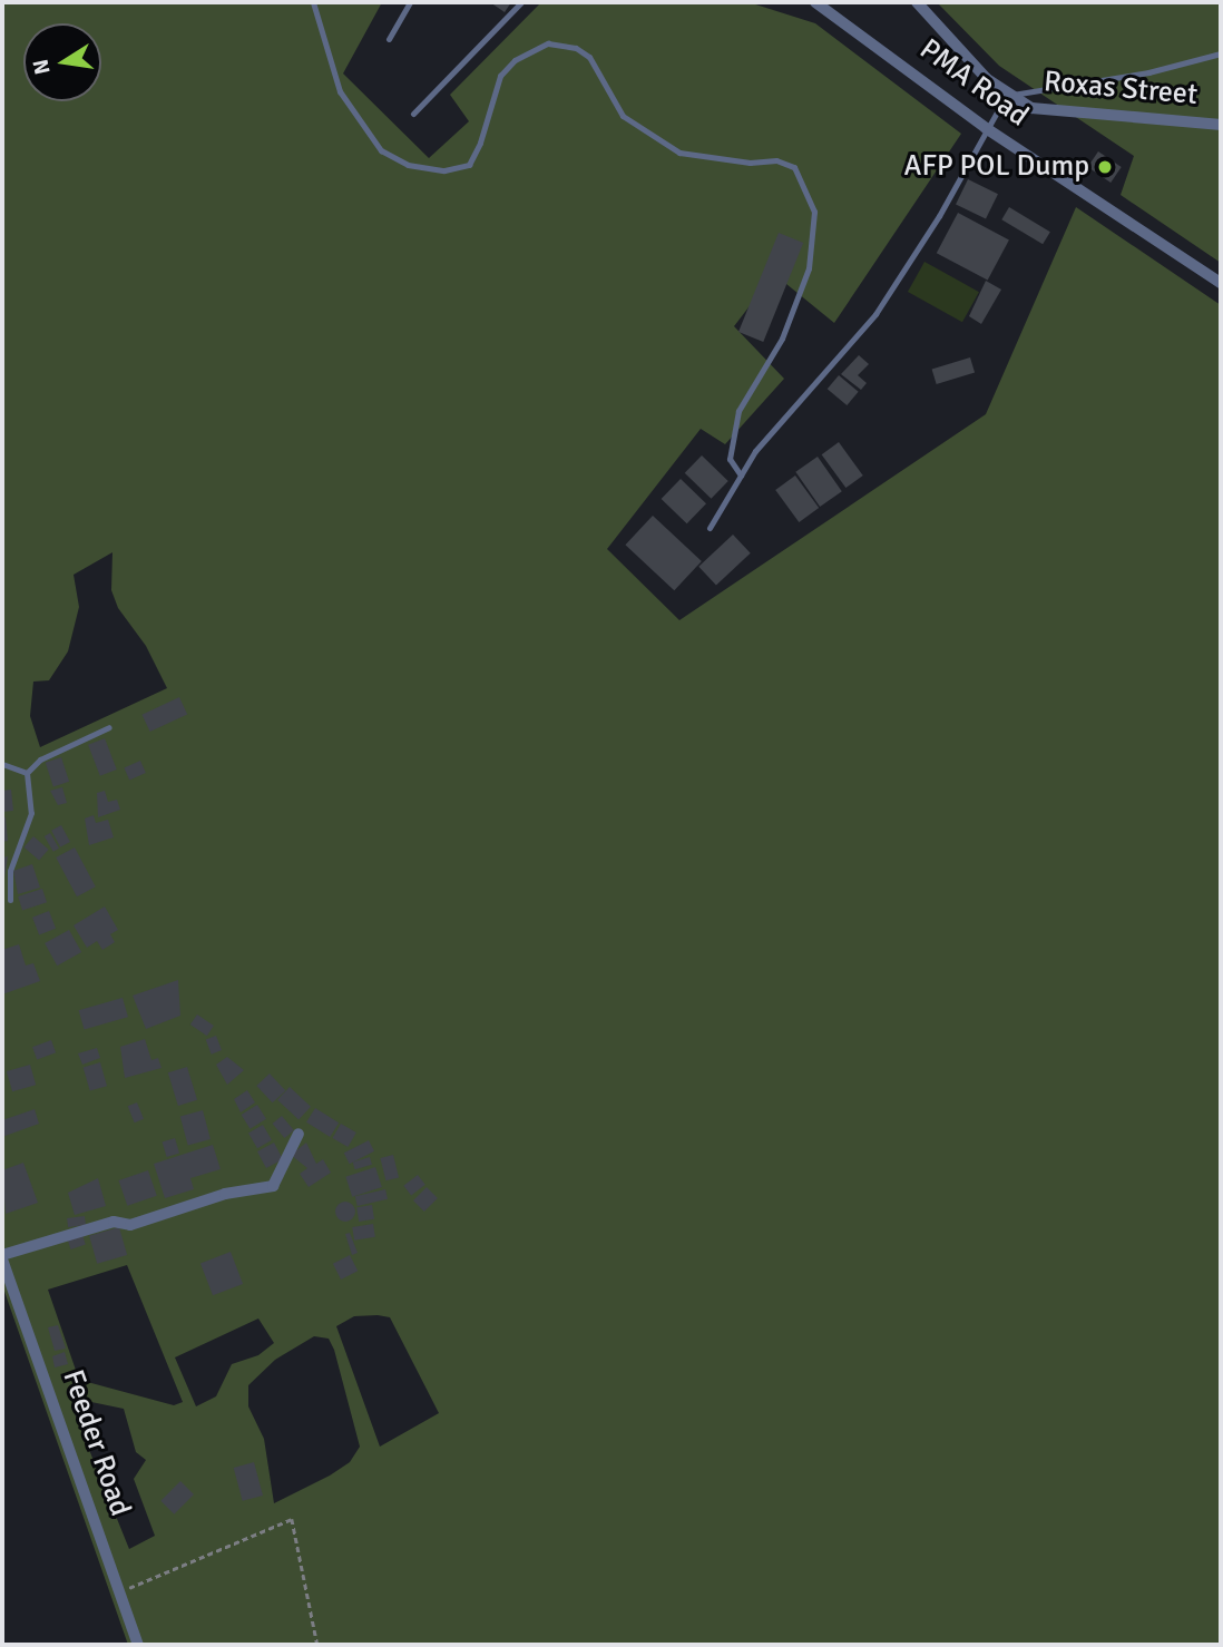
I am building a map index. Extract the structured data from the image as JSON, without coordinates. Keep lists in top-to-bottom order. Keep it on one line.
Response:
{"streets":{"street":["PMA Road","Roxas Street","Feeder Road"]},"places":["AFP POL Dump"],"north":"left"}
